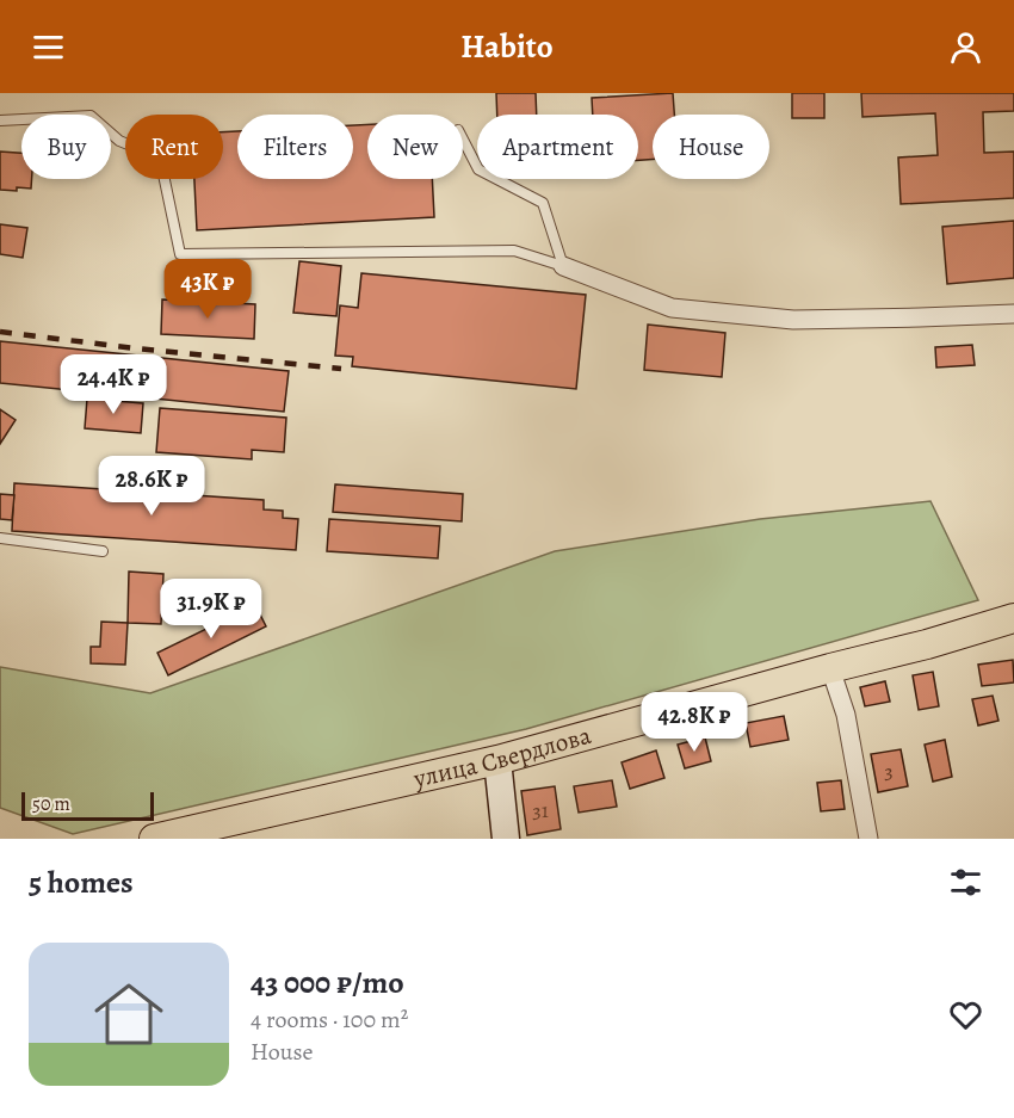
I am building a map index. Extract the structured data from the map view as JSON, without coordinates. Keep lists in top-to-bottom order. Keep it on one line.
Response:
{"streets":{"main road":["улица Свердлова"]},"house_numbers":["3","31"],"scale_bar":"50 m","page":{"header":"Habito","chip":["Buy","Rent","Filters","New","Apartment","House"],"price":["43K ₽","24.4K ₽","28.6K ₽","31.9K ₽","42.8K ₽"],"scale":"50 m","heading":"5 homes","list":[{"name":"43 000 ₽/mo","note":"4 rooms · 100 m² · House"}]}}
